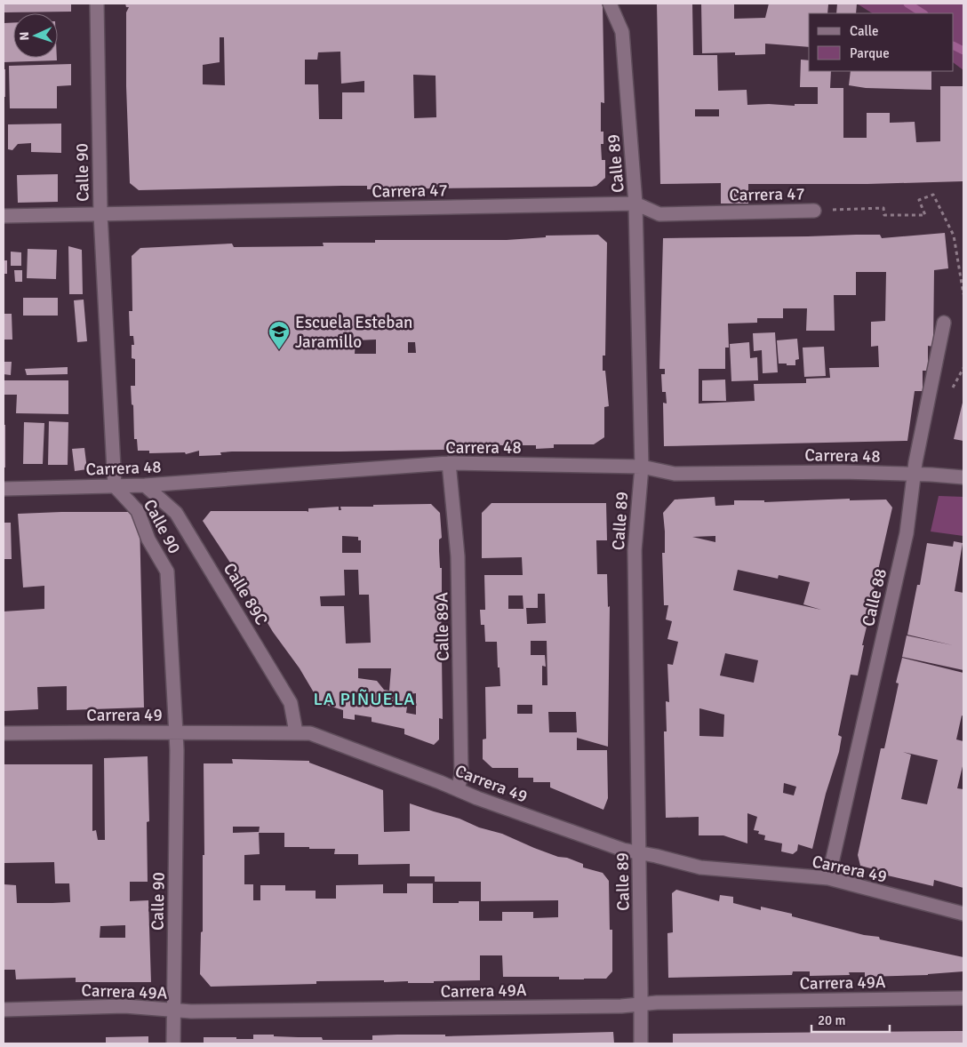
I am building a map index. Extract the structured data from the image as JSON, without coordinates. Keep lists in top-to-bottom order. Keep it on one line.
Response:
{"streets":{"street":["Calle 89","Calle 90","Carrera 47","Carrera 48","Calle 89C","Calle 88","Calle 89A","Carrera 49","Carrera 49A"]},"crossings":[["Calle 89","Carrera 47"],["Calle 89","Carrera 48"],["Calle 89","Carrera 49"],["Calle 89","Carrera 49A"],["Calle 90","Carrera 47"],["Calle 90","Carrera 48"],["Calle 90","Carrera 49"],["Calle 90","Carrera 49A"],["Carrera 48","Calle 89C"],["Carrera 48","Calle 88"],["Carrera 48","Calle 89A"],["Calle 89C","Carrera 49"],["Calle 88","Carrera 49"],["Calle 89A","Carrera 49"]],"districts":["LA PIÑUELA"],"places":{"school or university":["Escuela Esteban Jaramillo"]},"legend":["Calle","Parque"],"scale_bar":"20 m","north":"left"}
